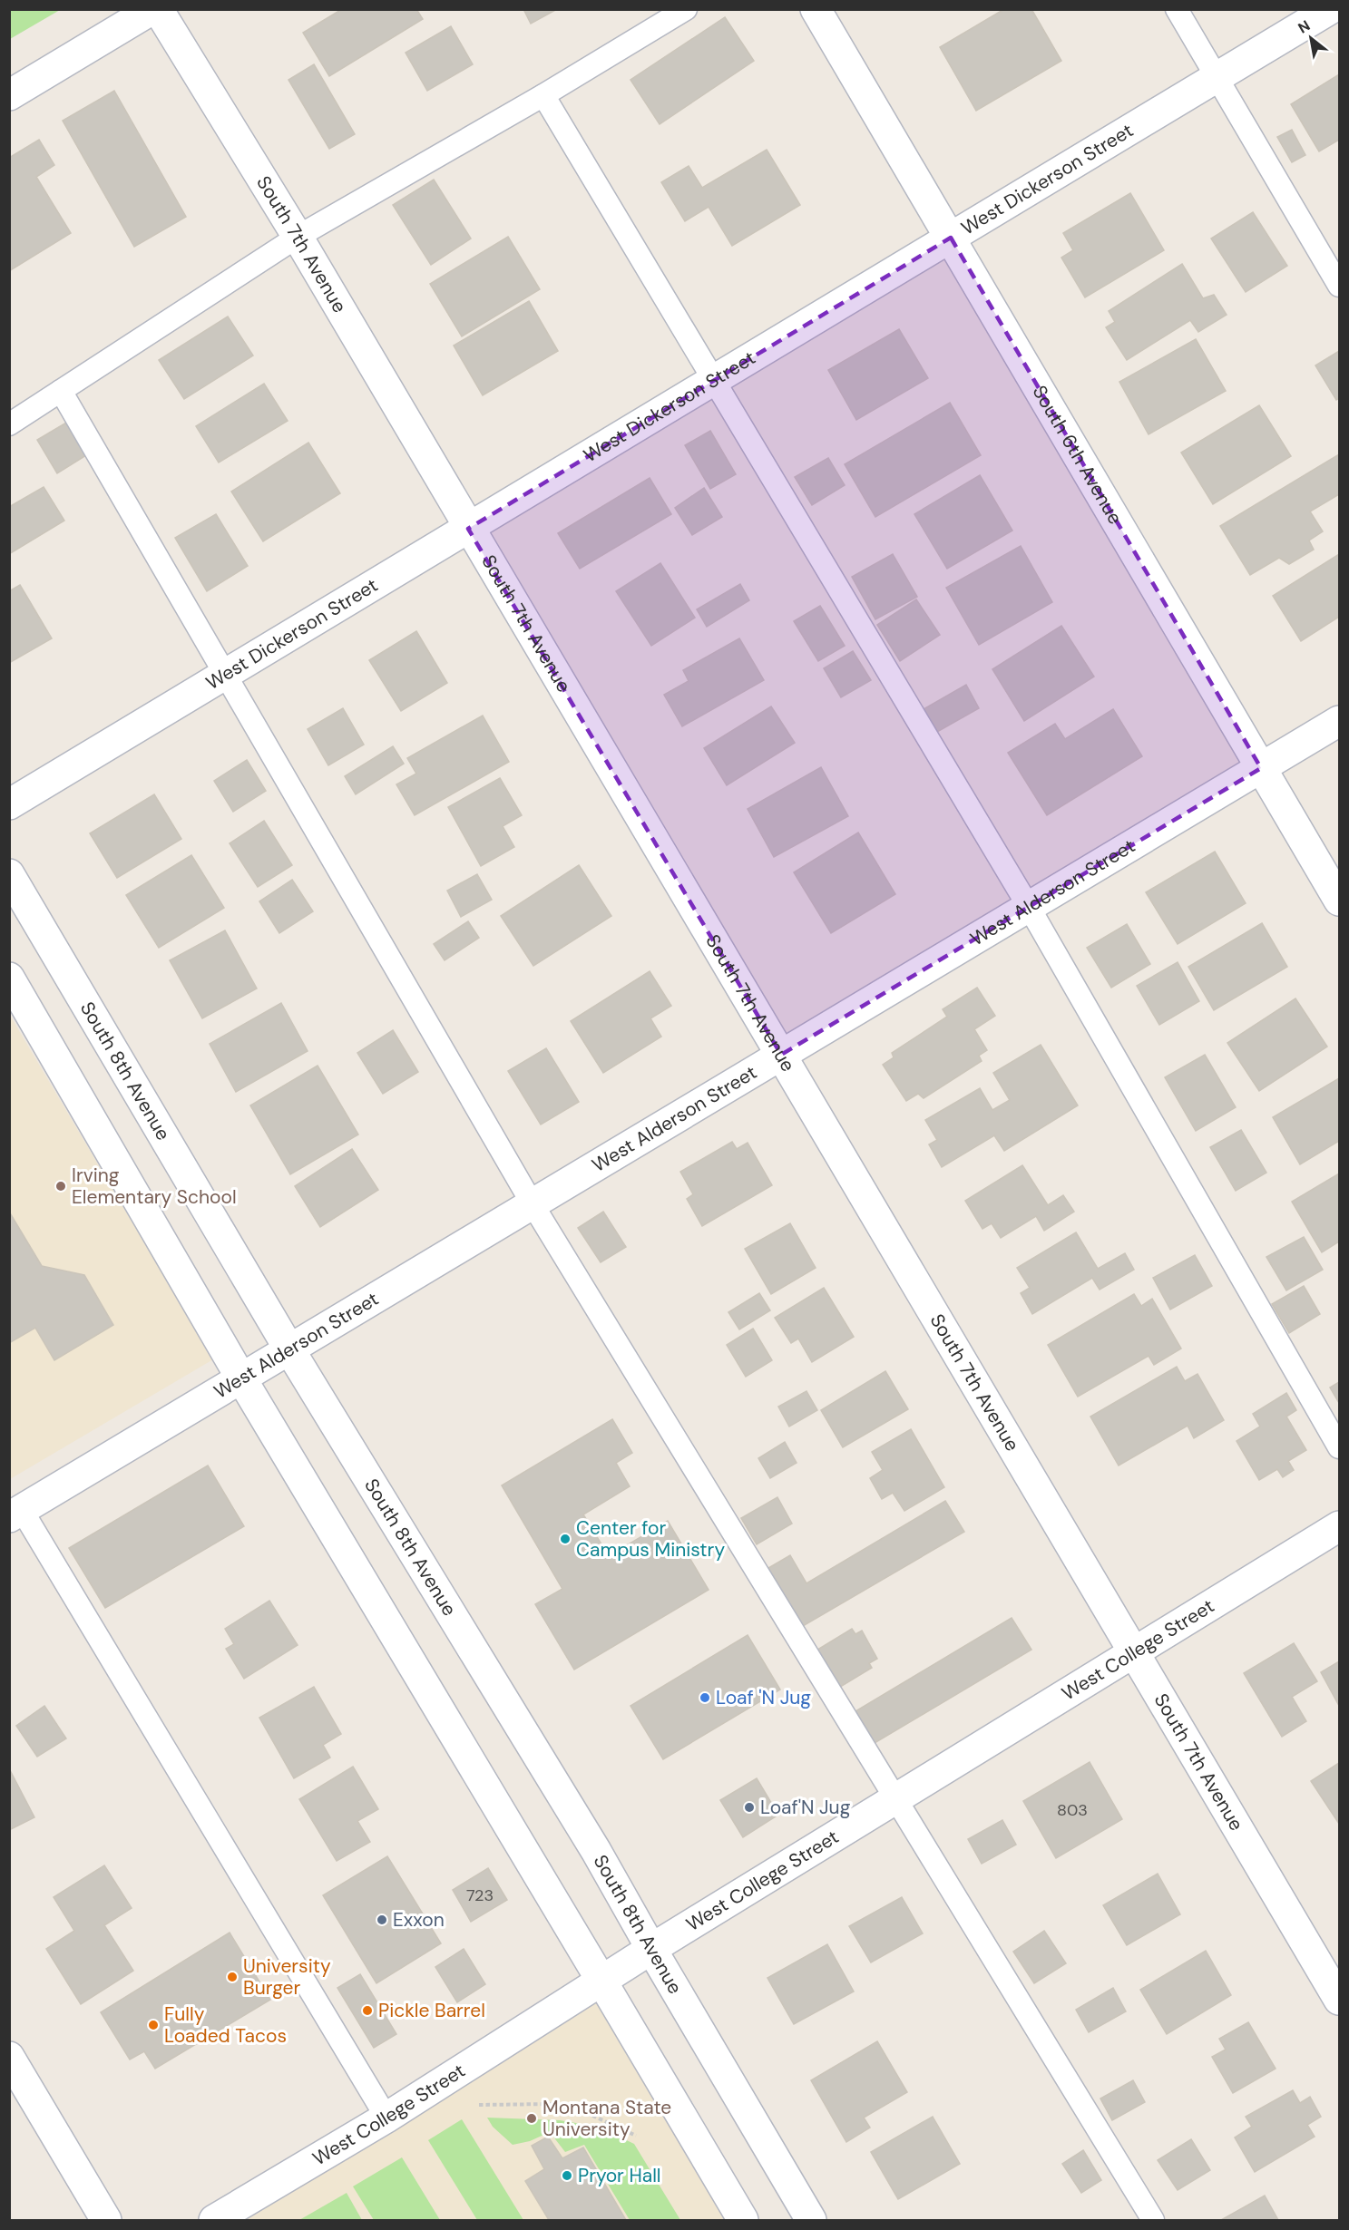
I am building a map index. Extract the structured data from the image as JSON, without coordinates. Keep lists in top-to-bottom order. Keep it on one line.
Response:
{"streets":{"street":["West Dickerson Street","South 7th Avenue","South 6th Avenue","West Alderson Street","South 8th Avenue","West College Street"]},"crossings":[["West Dickerson Street","South 7th Avenue"],["West Dickerson Street","South 6th Avenue"],["South 7th Avenue","West Alderson Street"],["South 7th Avenue","West College Street"],["South 6th Avenue","West Alderson Street"],["West Alderson Street","South 8th Avenue"],["South 8th Avenue","West College Street"]],"places":["Irving Elementary School","Center for Campus Ministry","Loaf 'N Jug","Loaf'N Jug","Exxon","University Burger","Pickle Barrel","Fully Loaded Tacos","Montana State University","Pryor Hall"],"house_numbers":["803","723"],"north":"top left"}
